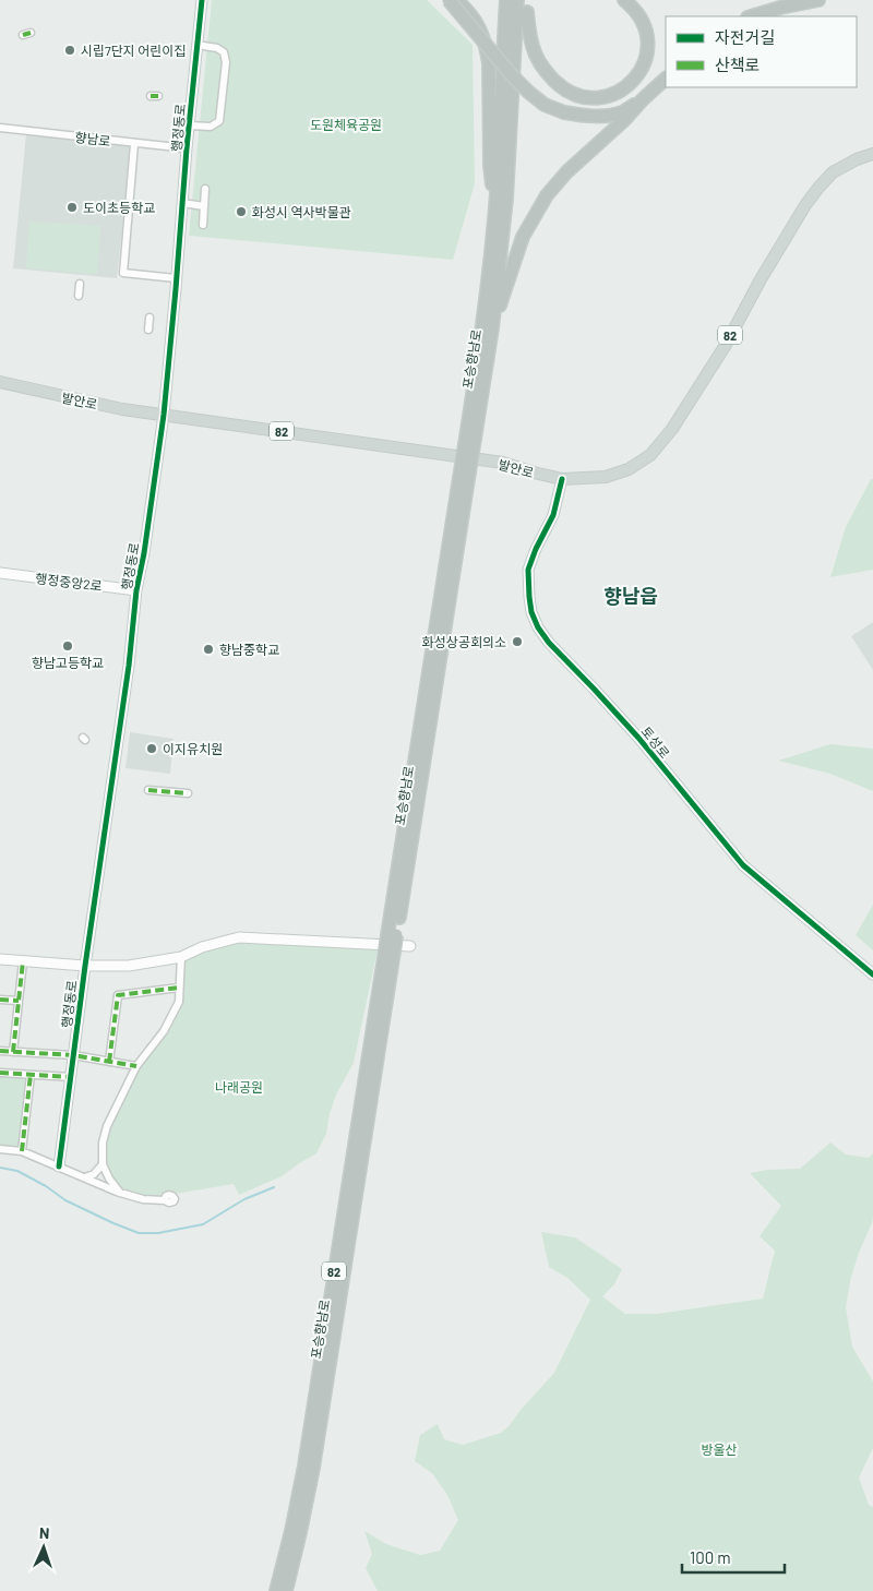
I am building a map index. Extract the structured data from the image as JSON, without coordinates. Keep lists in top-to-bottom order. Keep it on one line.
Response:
{"streets":{"highway":["82","포승향남로"],"main road":["발안로"],"street":["행정동로","향남로","행정중앙2로","토성로"]},"crossings":[["행정동로","향남로"],["행정동로","발안로"],["행정동로","행정중앙2로"],["발안로","토성로"]],"districts":["향남읍"],"parks":["도원체육공원","나래공원","방울산"],"places":["시립7단지 어린이집","도이초등학교","화성시 역사박물관","화성상공회의소","향남고등학교","향남중학교","이지유치원"],"legend":["자전거길","산책로"],"scale_bar":"100 m","north":"top"}
